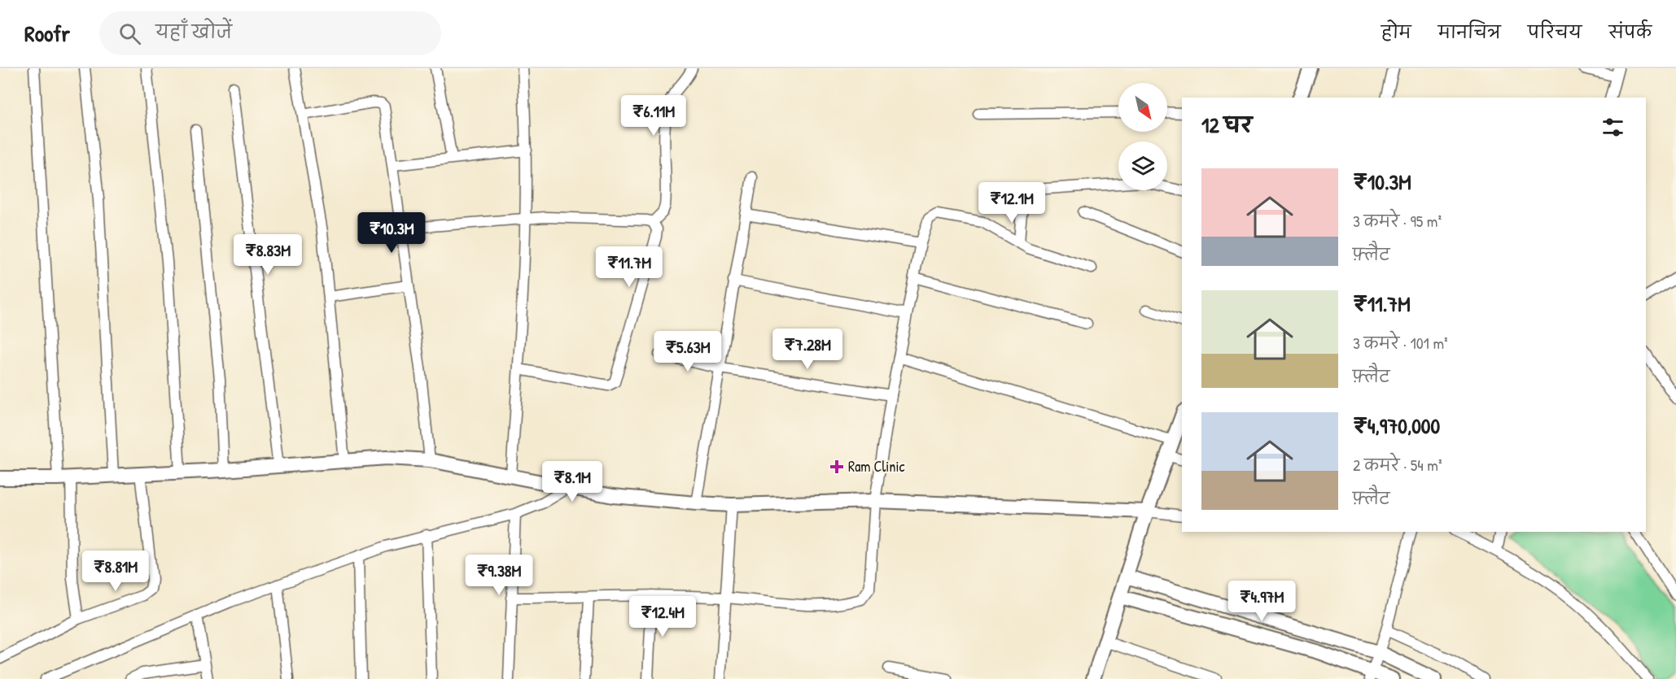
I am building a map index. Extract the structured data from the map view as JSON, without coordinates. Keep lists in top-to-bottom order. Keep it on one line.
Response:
{"places":{"health":["Ram Clinic"]},"north":"bottom right","page":{"header":"Roofr","search":"यहाँ खोजें","nav":["होम","मानचित्र","परिचय","संपर्क"],"price":["₹6.11M","₹12.1M","₹10.3M","₹8.83M","₹11.7M","₹7.28M","₹5.63M","₹8.1M","₹8.81M","₹9.38M","₹4.97M","₹12.4M"],"heading":"12 घर","list":[{"name":"₹10.3M","note":"3 कमरे · 95 m² · फ़्लैट"},{"name":"₹11.7M","note":"3 कमरे · 101 m² · फ़्लैट"},{"name":"₹4,970,000","note":"2 कमरे · 54 m² · फ़्लैट"}]}}
